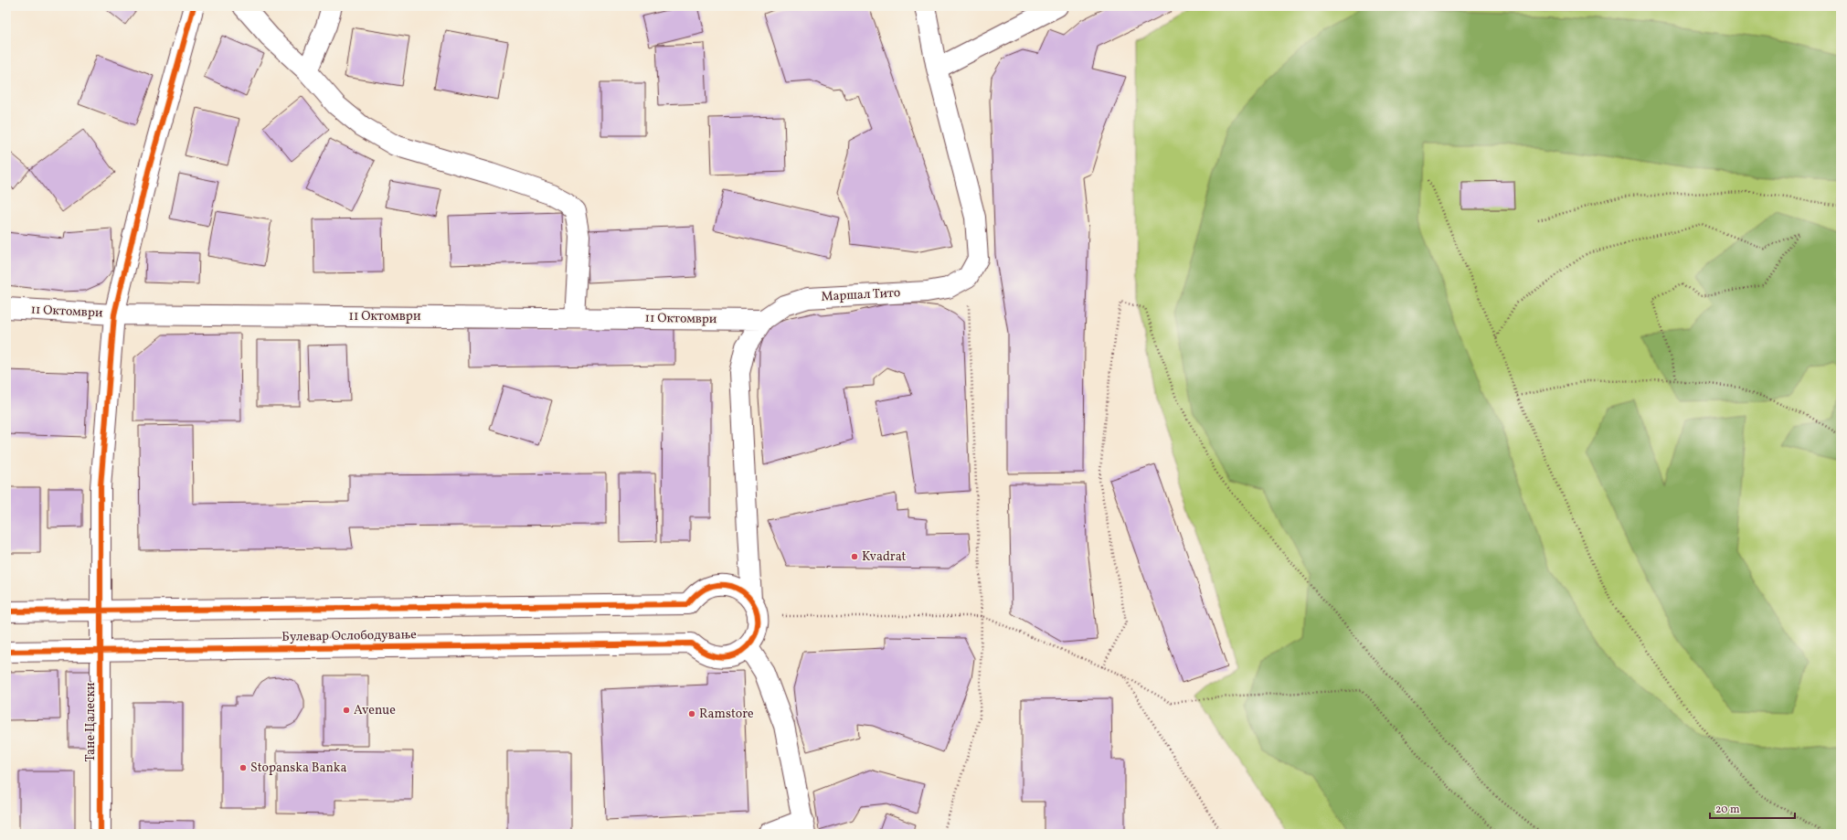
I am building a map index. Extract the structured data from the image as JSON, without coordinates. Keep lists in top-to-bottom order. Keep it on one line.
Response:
{"streets":{"street":["Маршал Тито","11 Октомври","Булевар Ослободување","Тане Цалески"]},"crossings":[["Маршал Тито","11 Октомври"],["Маршал Тито","Булевар Ослободување"],["11 Октомври","Тане Цалески"],["Булевар Ослободување","Тане Цалески"]],"places":["Kvadrat","Avenue","Ramstore","Stopanska Banka"],"scale_bar":"20 m"}
